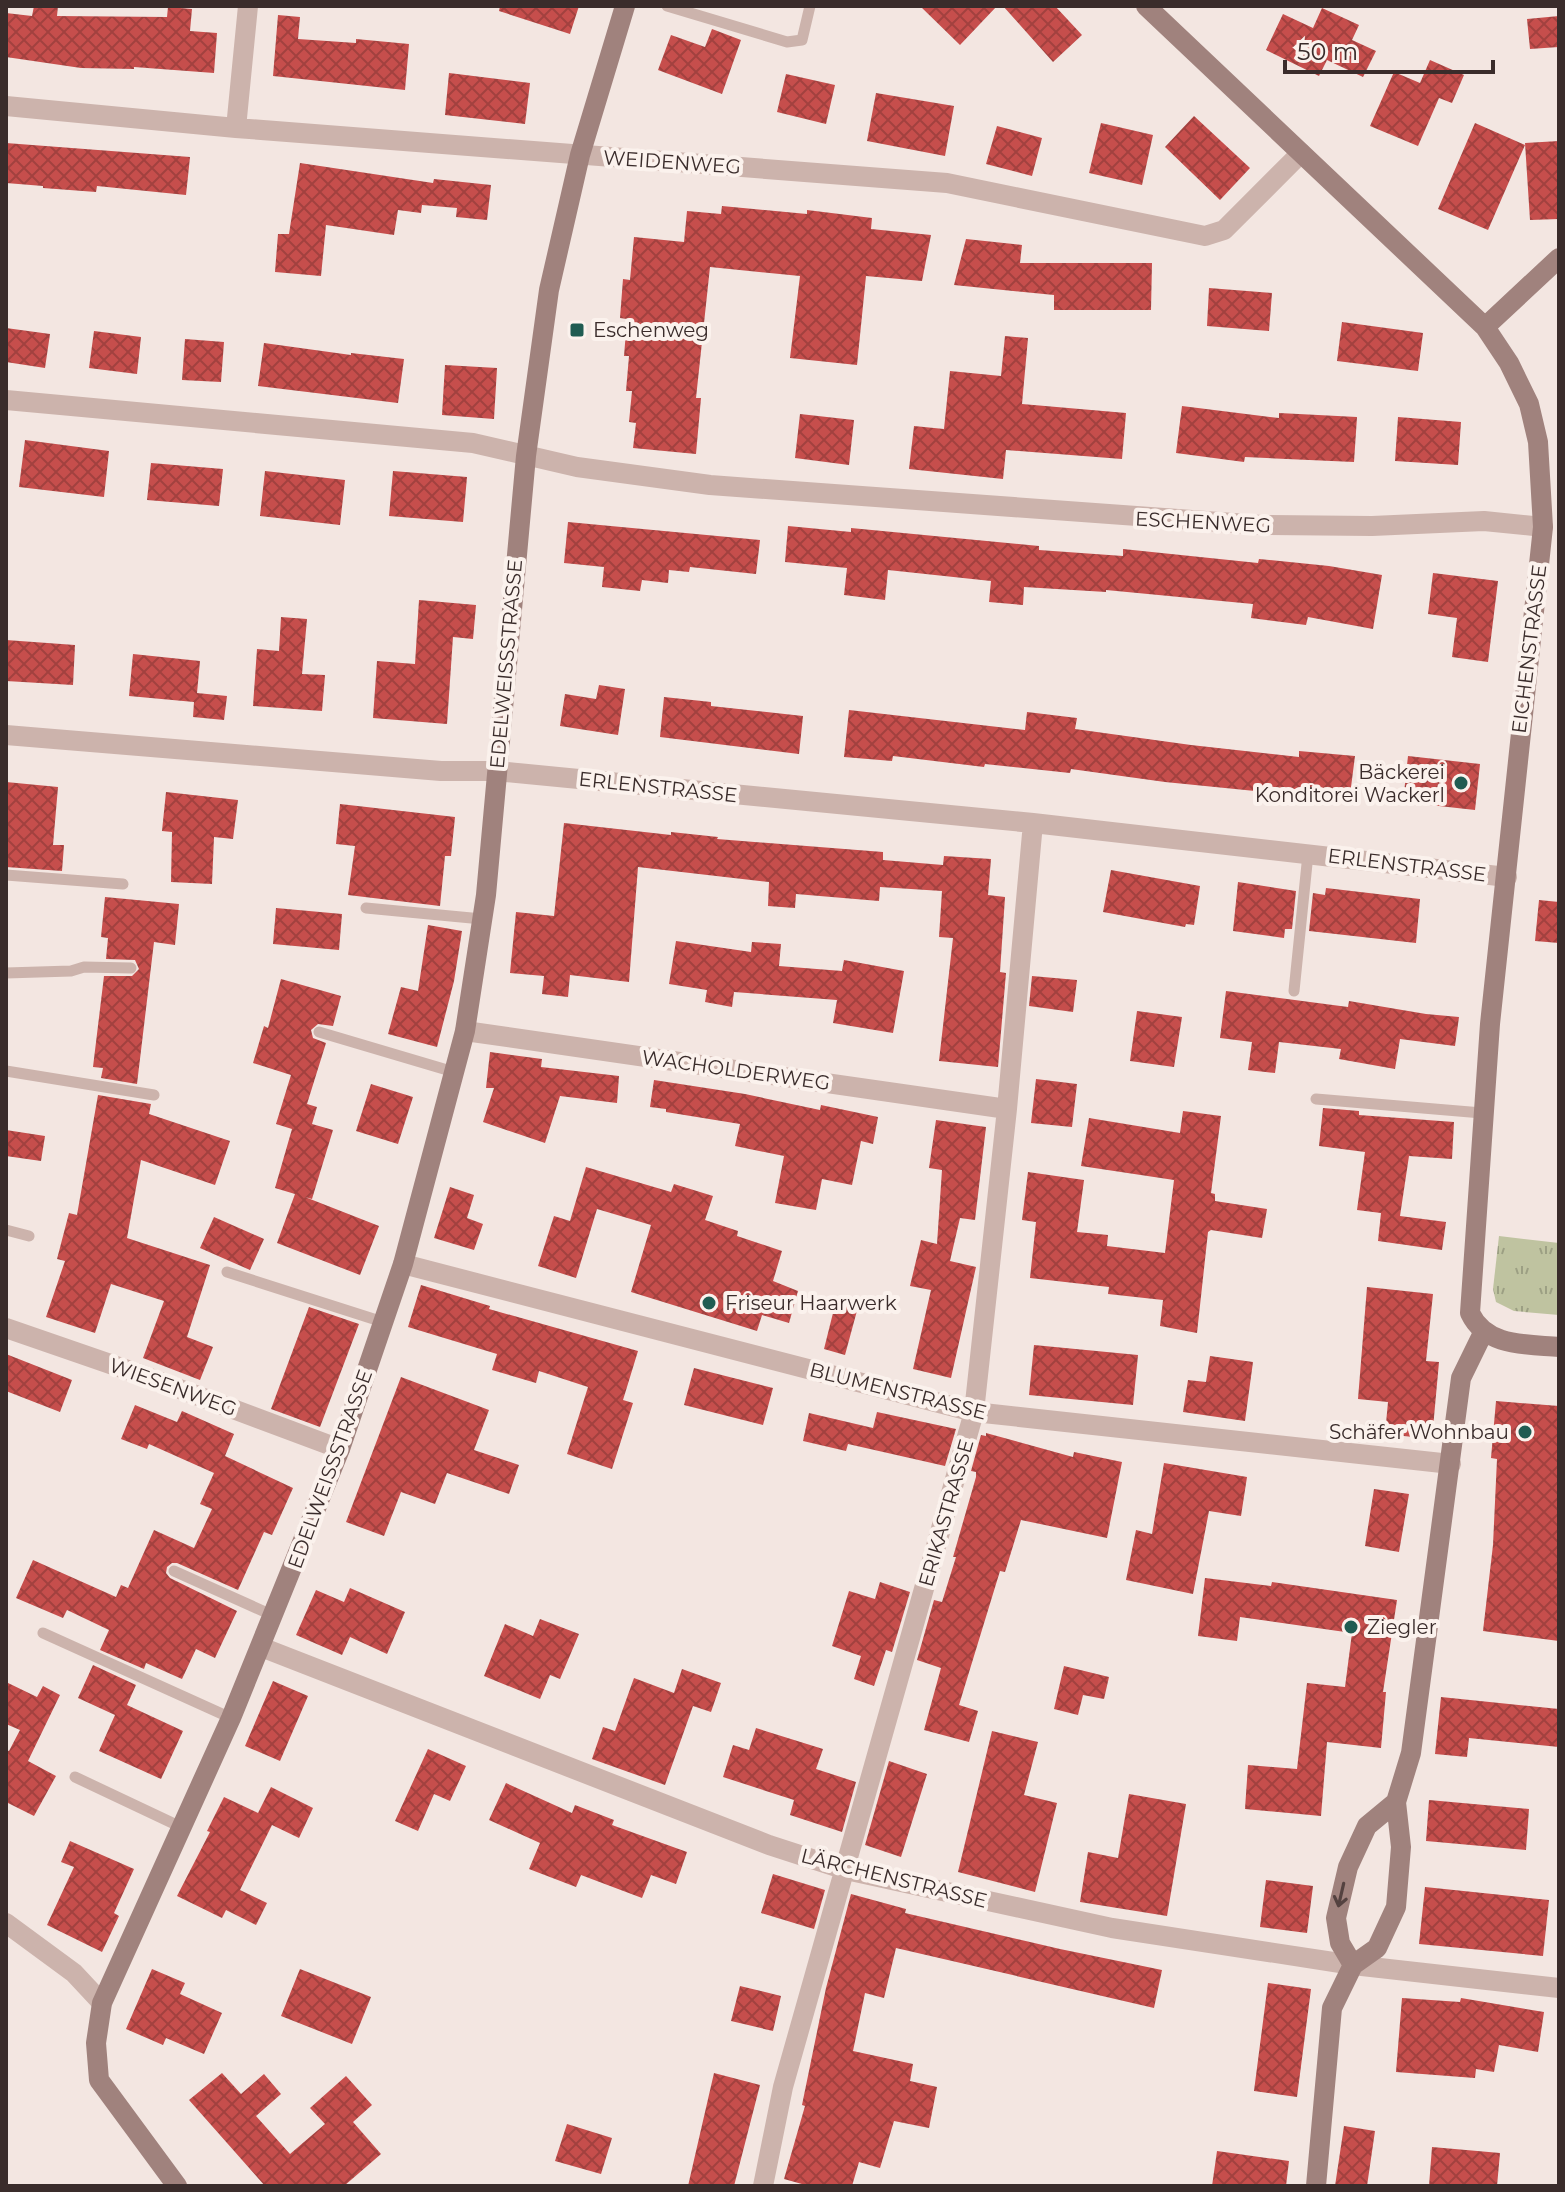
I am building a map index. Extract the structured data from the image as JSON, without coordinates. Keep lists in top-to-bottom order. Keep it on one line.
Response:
{"streets":{"street":["WEIDENWEG","ESCHENWEG","EICHENSTRASSE","EDELWEISSSTRASSE","ERLENSTRASSE","WACHOLDERWEG","WIESENWEG","BLUMENSTRASSE","ERIKASTRASSE","LÄRCHENSTRASSE"]},"crossings":[["WEIDENWEG","EICHENSTRASSE"],["WEIDENWEG","EDELWEISSSTRASSE"],["ESCHENWEG","EICHENSTRASSE"],["ESCHENWEG","EDELWEISSSTRASSE"],["EICHENSTRASSE","ERLENSTRASSE"],["EDELWEISSSTRASSE","ERLENSTRASSE"],["EDELWEISSSTRASSE","WACHOLDERWEG"],["EDELWEISSSTRASSE","WIESENWEG"],["EDELWEISSSTRASSE","BLUMENSTRASSE"],["EDELWEISSSTRASSE","LÄRCHENSTRASSE"],["ERLENSTRASSE","ERIKASTRASSE"],["WACHOLDERWEG","ERIKASTRASSE"],["BLUMENSTRASSE","ERIKASTRASSE"],["ERIKASTRASSE","LÄRCHENSTRASSE"]],"places":{"transit":["Eschenweg"],"other":["Bäckerei Konditorei Wackerl","Friseur Haarwerk","Schäfer Wohnbau","Ziegler"]},"scale_bar":"50 m"}
